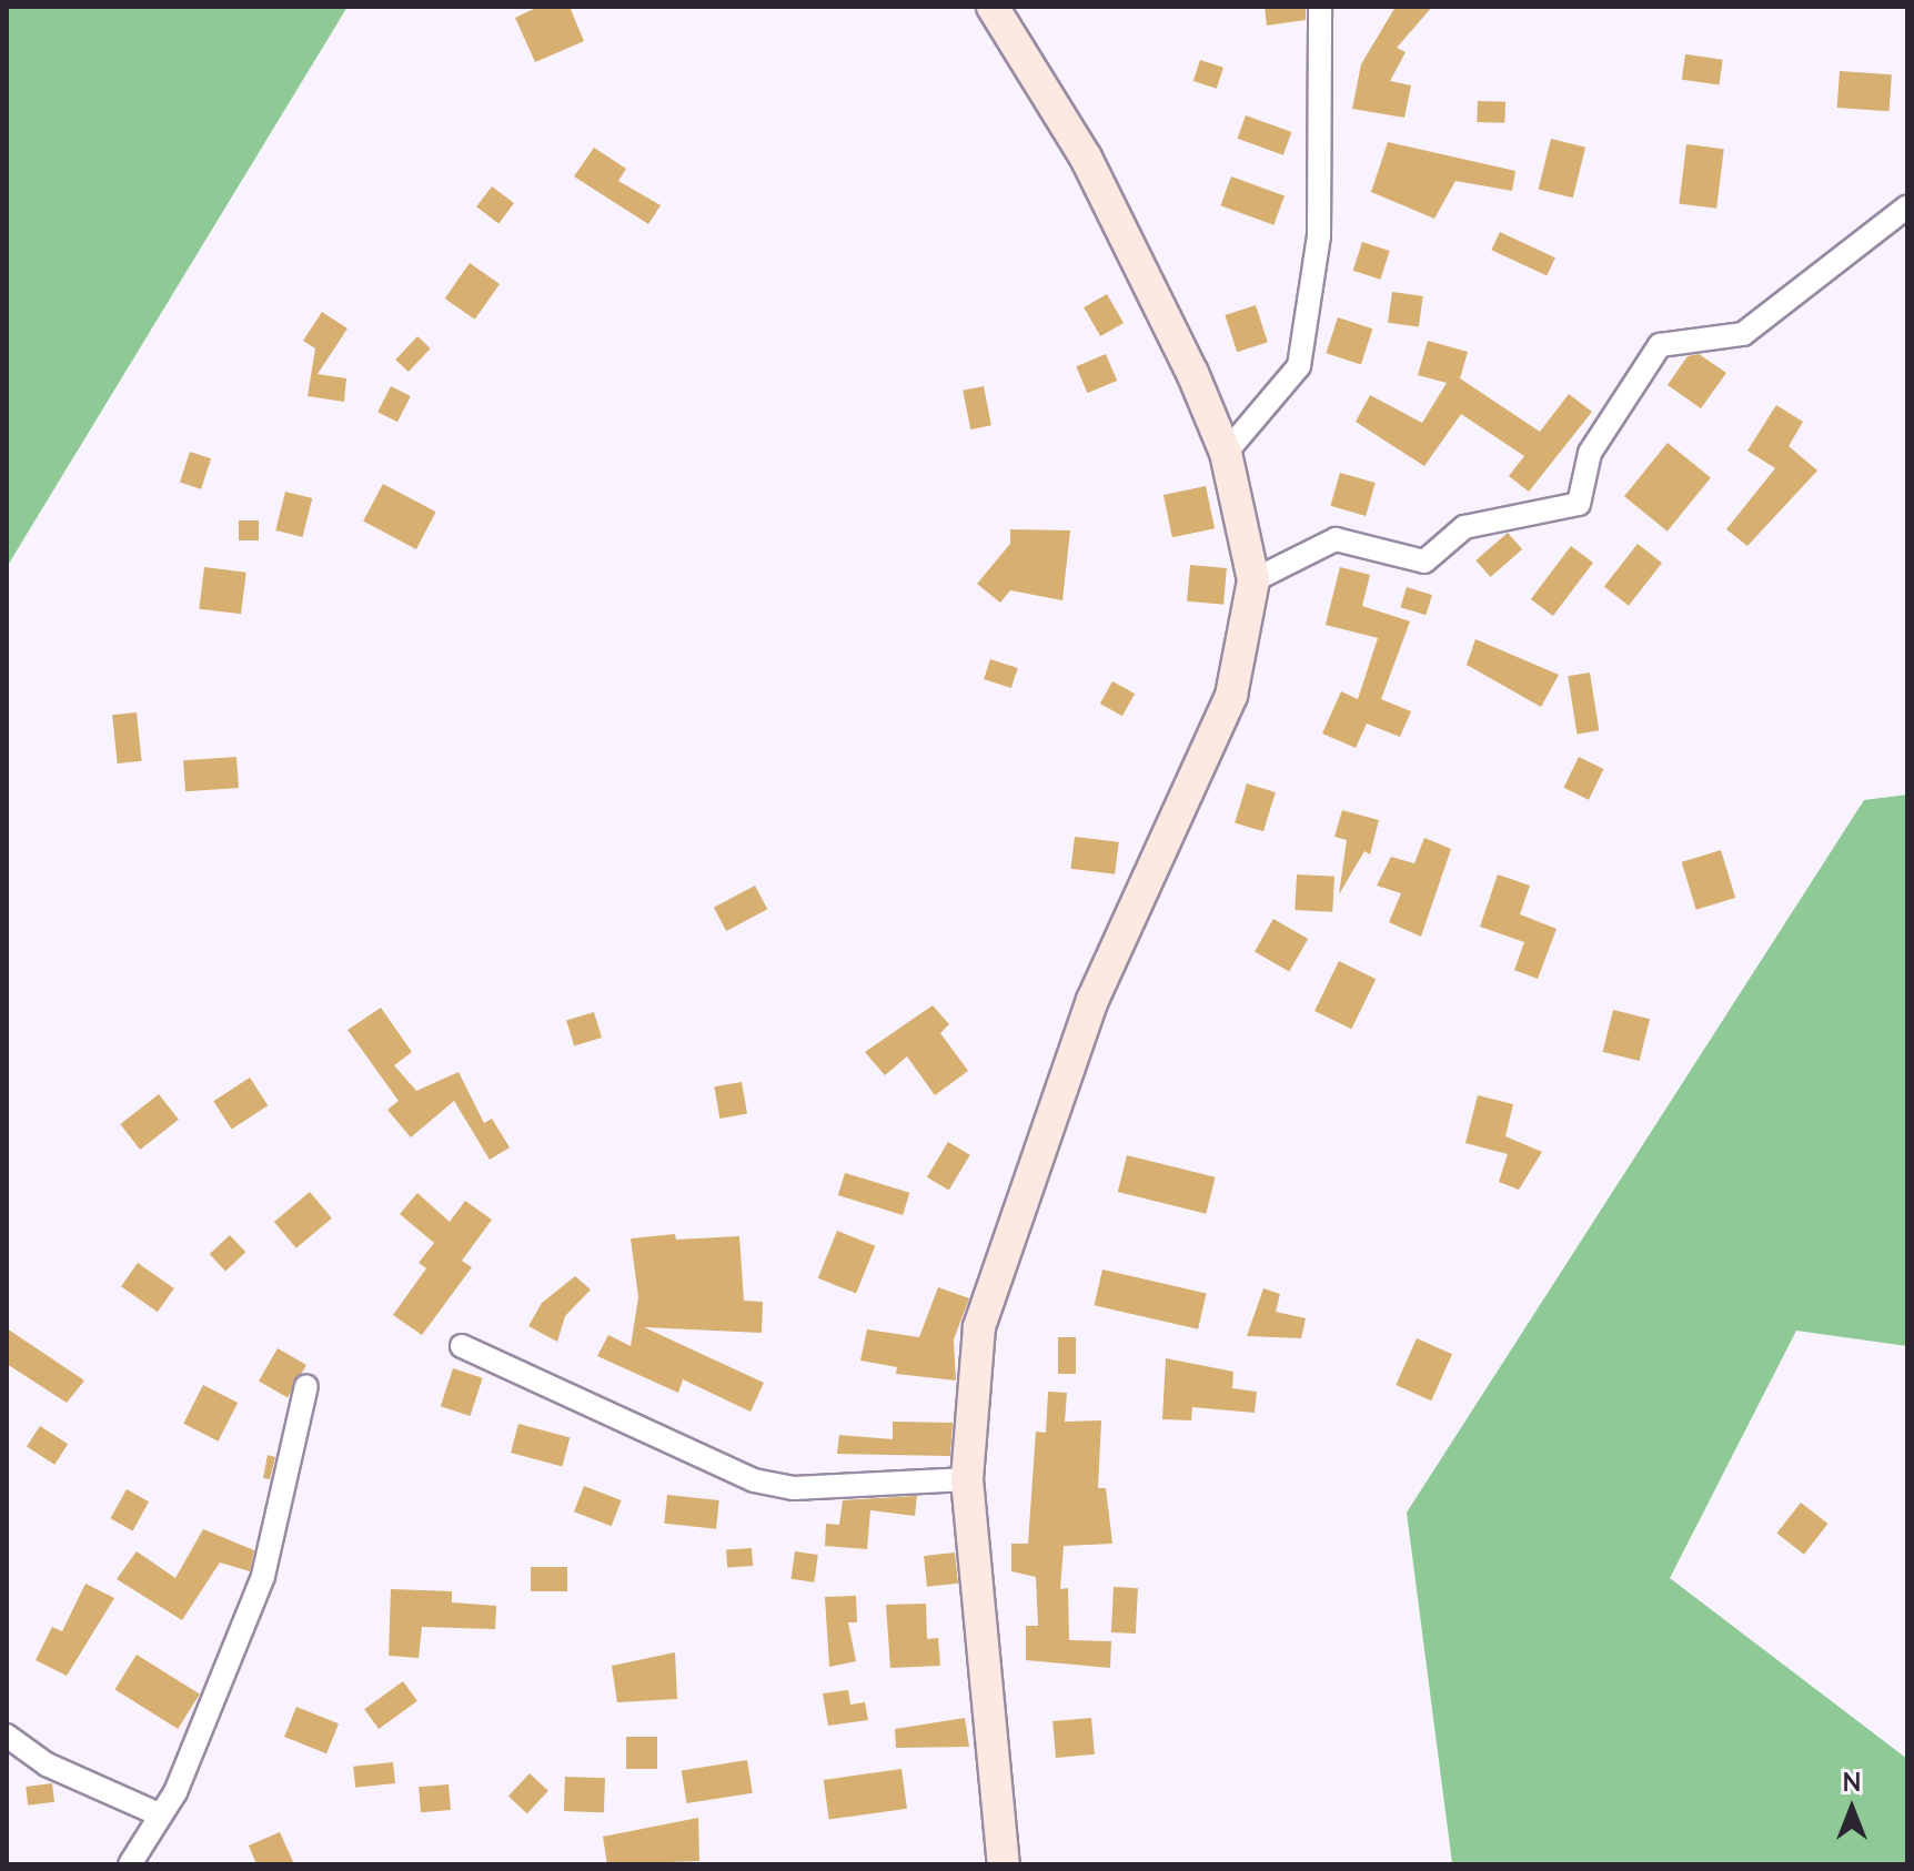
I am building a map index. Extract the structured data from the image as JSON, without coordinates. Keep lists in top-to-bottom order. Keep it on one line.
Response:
{"north":"top"}
